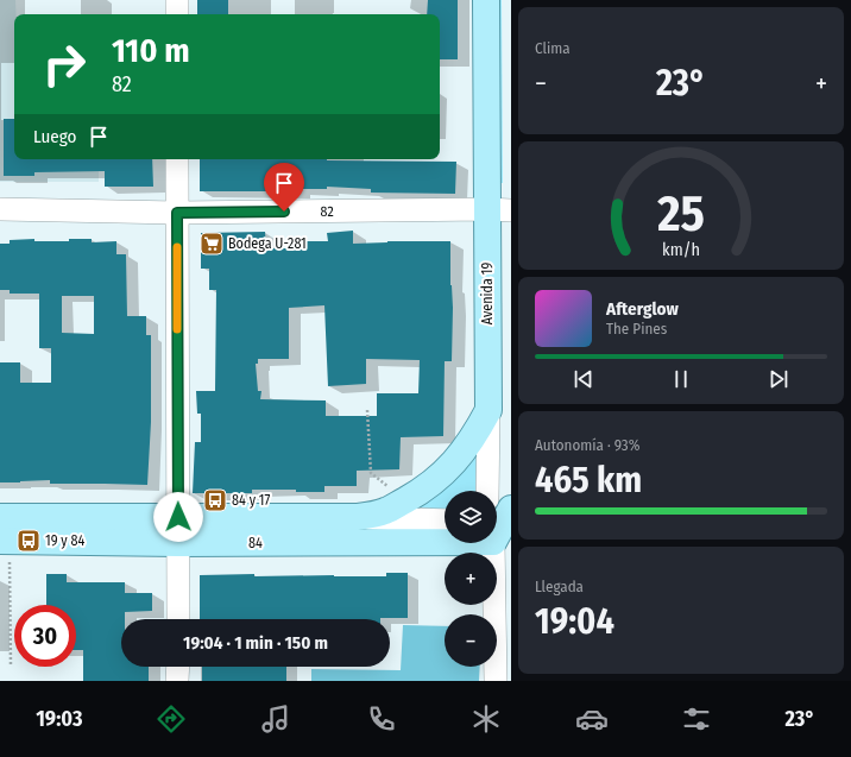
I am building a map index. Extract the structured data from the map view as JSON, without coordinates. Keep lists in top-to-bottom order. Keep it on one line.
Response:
{"streets":{"main road":["Avenida 19","84"],"street":["82"]},"crossings":[["82","Avenida 19"],["Avenida 19","84"]],"places":{"supermarket":["Bodega U-281"],"bus stop":["84 y 17","19 y 84"]},"page":{"tile":["Clima",["Autonomía · 93%","465 km"],["Llegada","19:04"]],"turn":["110 m","82"],"heat":["−","23°","+"],"then":"Luego","song":["Afterglow","The Pines"],"map_buttons":["+","−"],"limit":"30","trip":"19:04 · 1 min · 150 m","tabs":["19:03","23°"],"gauge":["25","km/h"]}}
